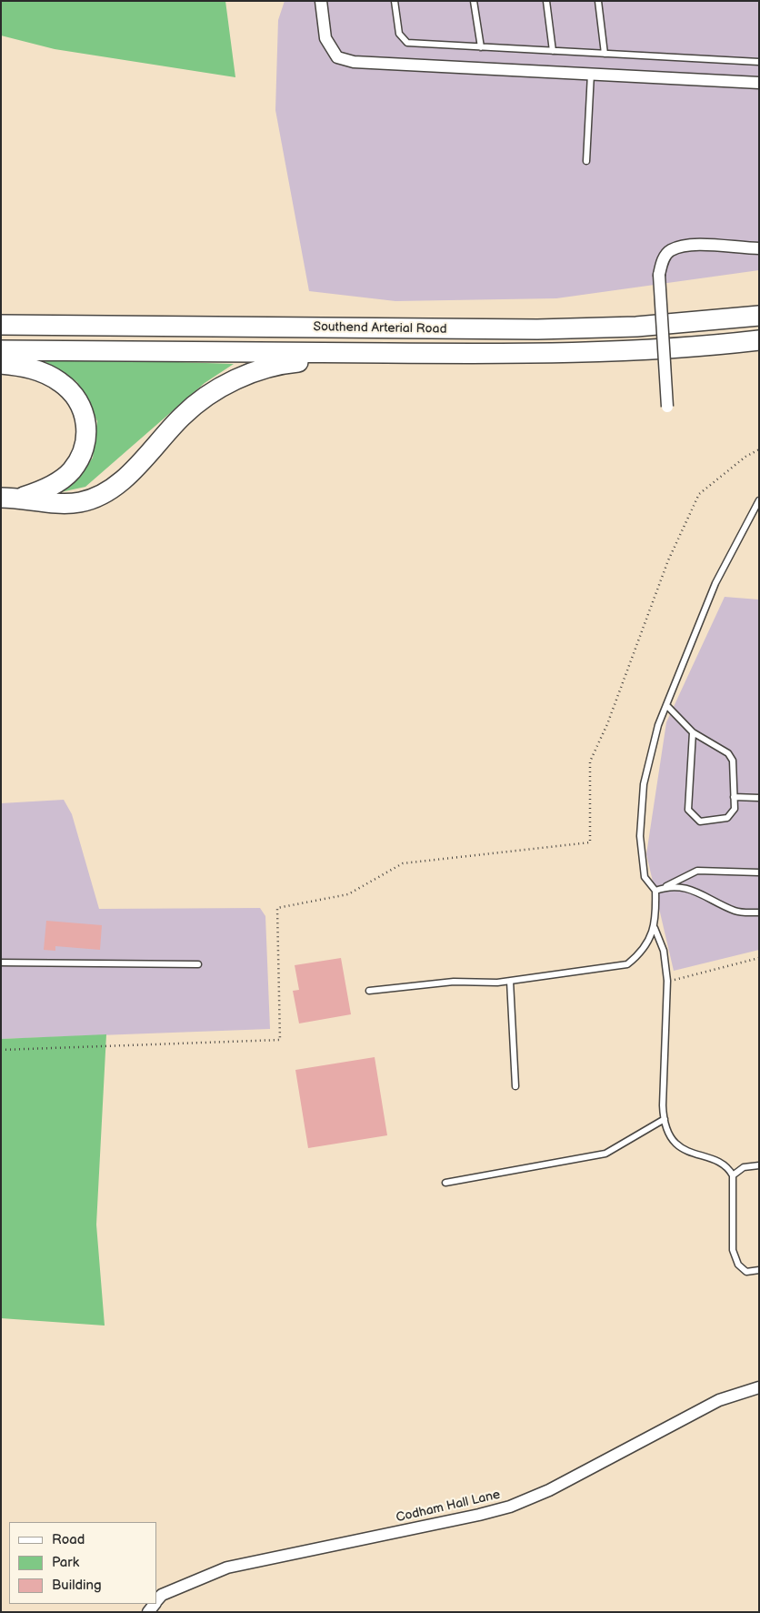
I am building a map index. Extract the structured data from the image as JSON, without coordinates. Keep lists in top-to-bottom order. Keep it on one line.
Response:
{"streets":{"highway":["Southend Arterial Road"],"street":["Codham Hall Lane"]},"legend":["Road","Park","Building"]}
